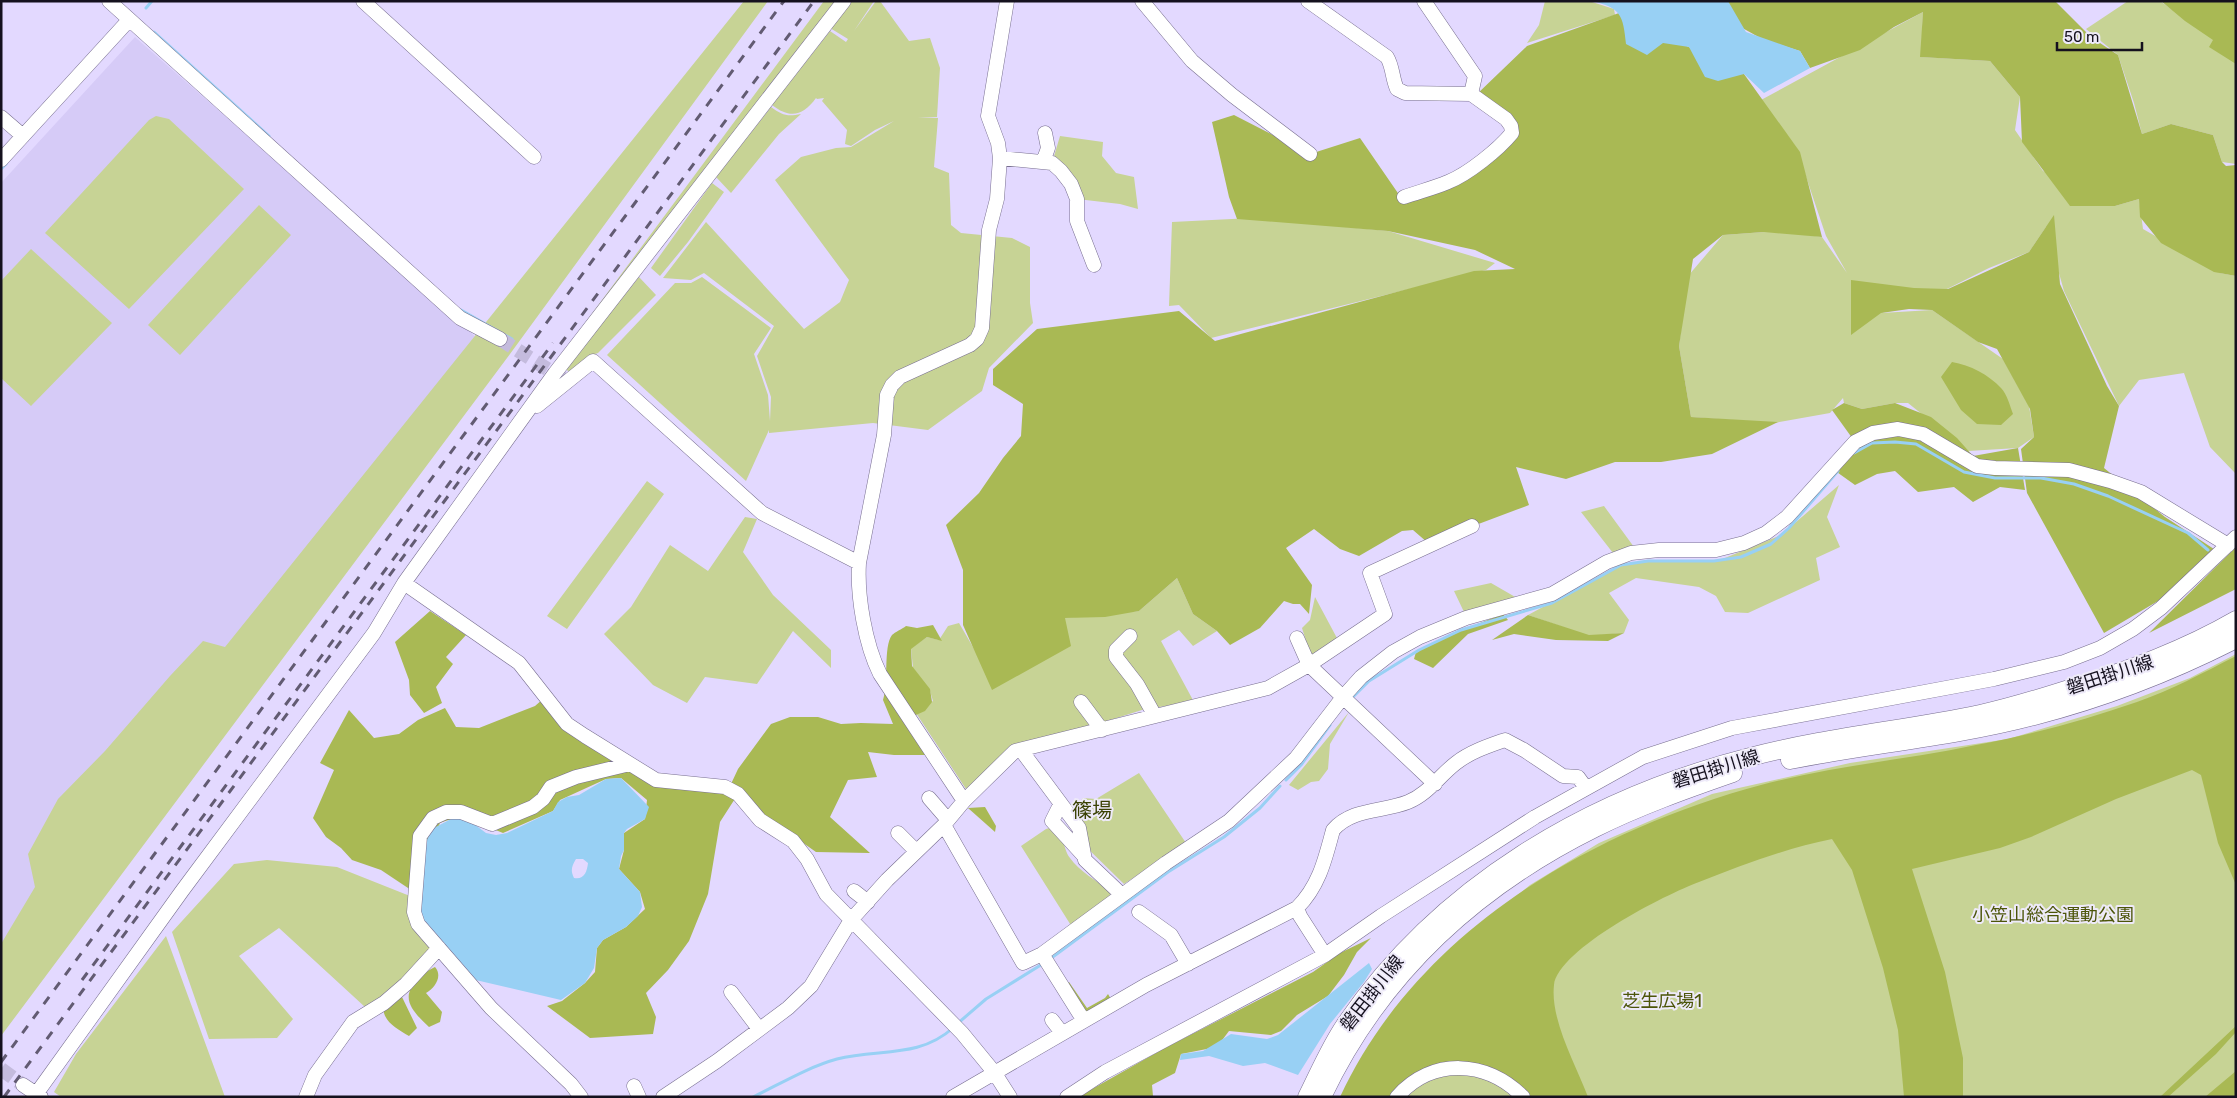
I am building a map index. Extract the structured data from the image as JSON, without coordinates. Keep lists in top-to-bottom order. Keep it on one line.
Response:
{"streets":{"main road":["磐田掛川線"]},"districts":["篠場"],"parks":["小笠山総合運動公園","芝生広場1"],"scale_bar":"50 m"}
